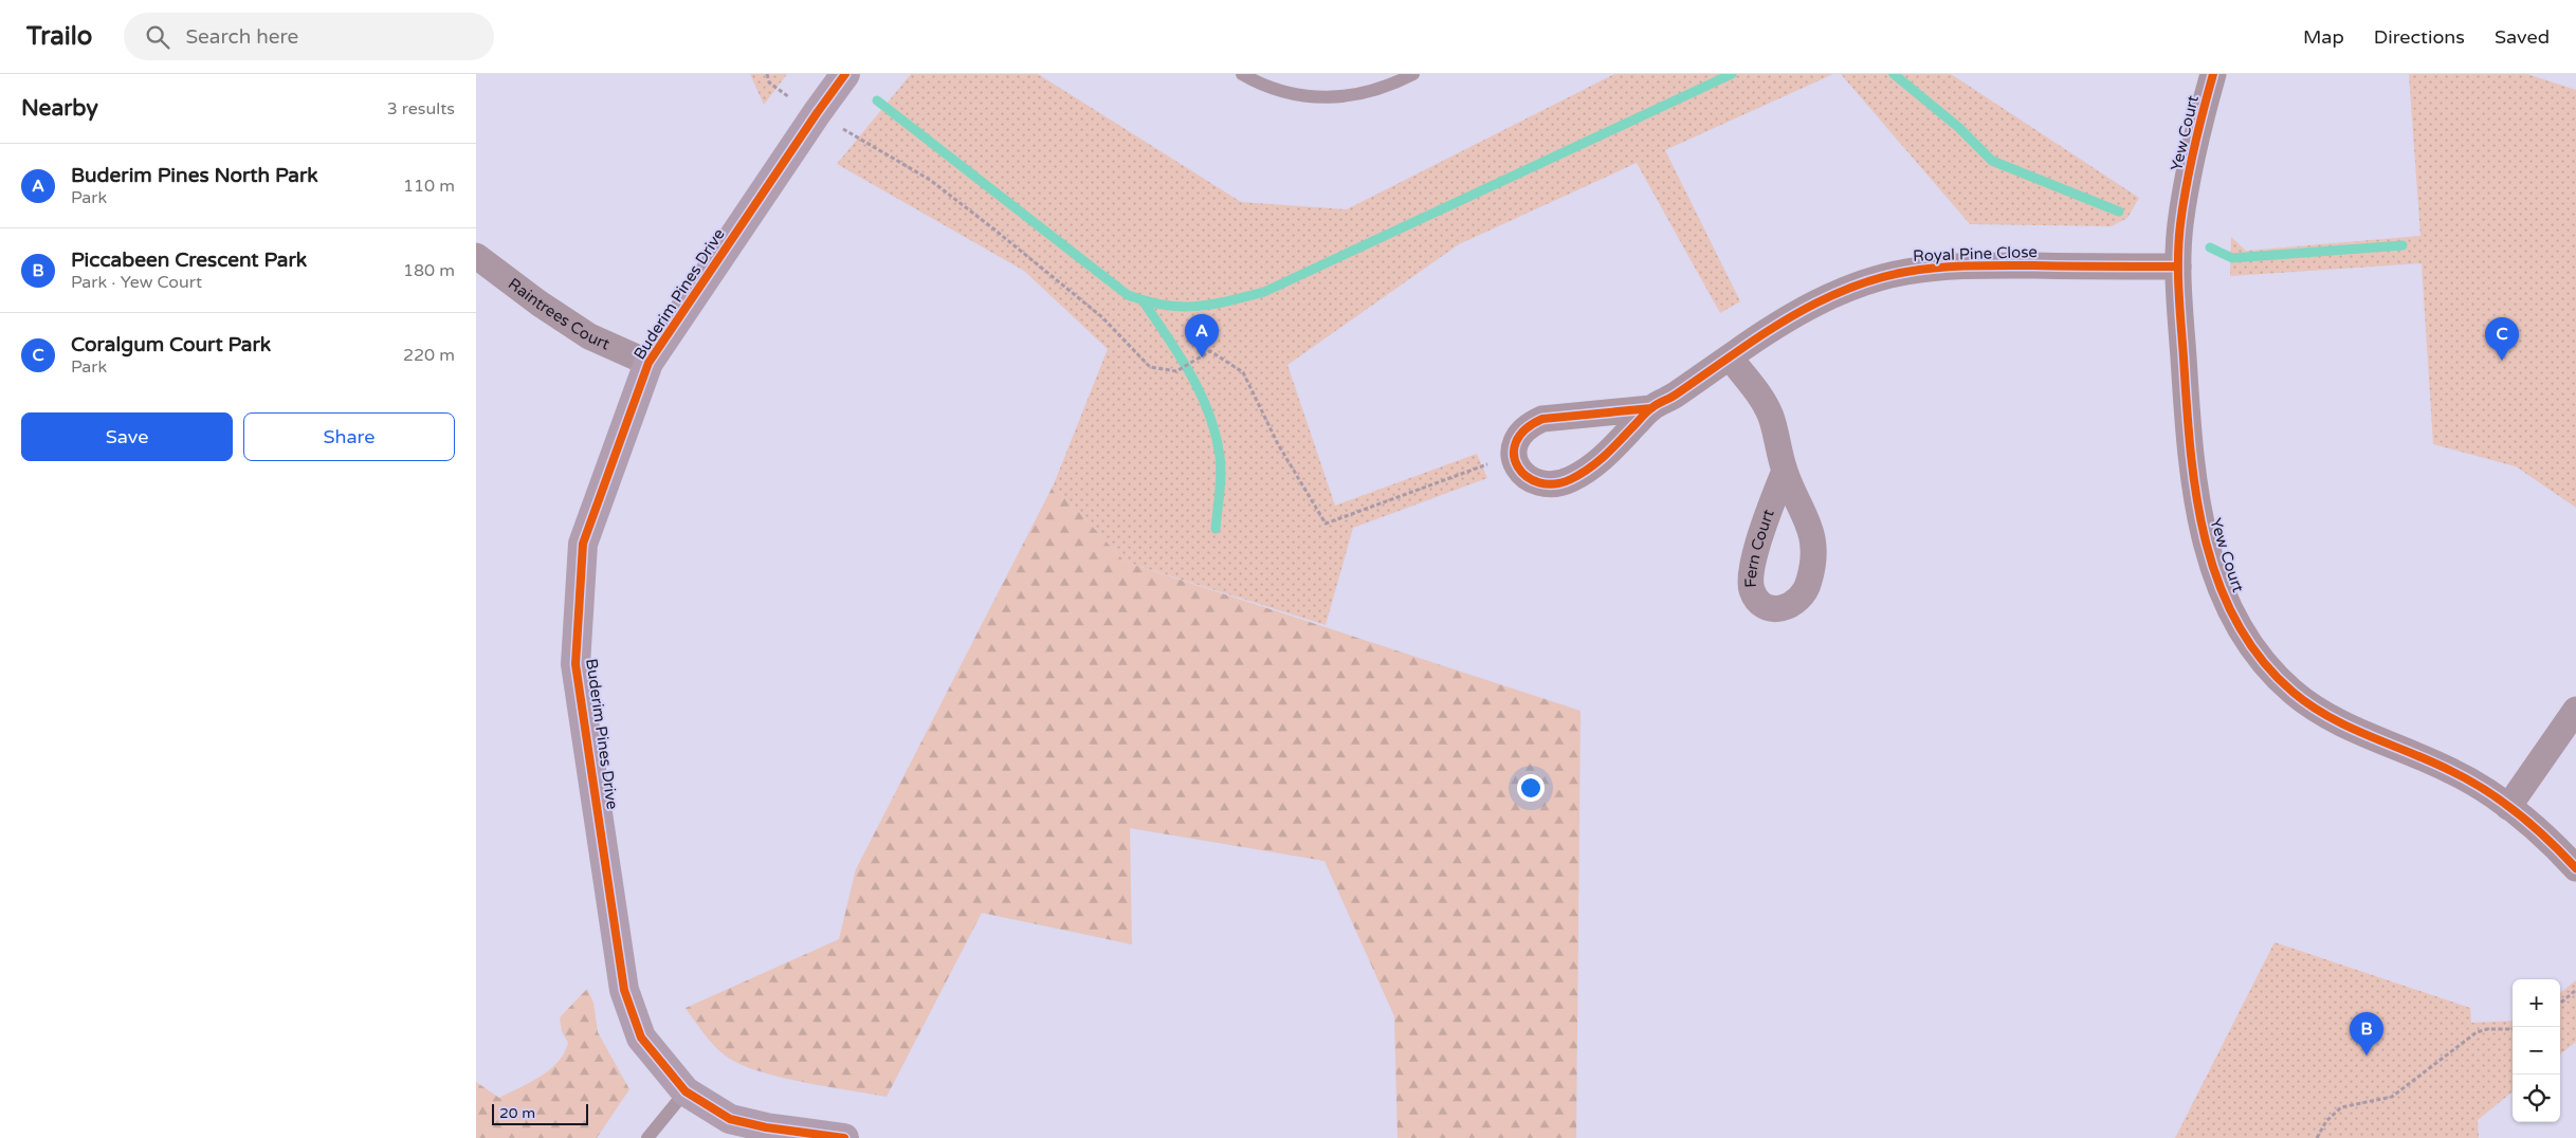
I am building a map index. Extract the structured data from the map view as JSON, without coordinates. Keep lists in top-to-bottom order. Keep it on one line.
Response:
{"streets":{"street":["Yew Court","Royal Pine Close","Buderim Pines Drive","Raintrees Court"]},"crossings":[["Yew Court","Royal Pine Close"],["Buderim Pines Drive","Raintrees Court"]],"scale_bar":"20 m","page":{"header":"Trailo","search":"Search here","nav":["Map","Directions","Saved"],"heading":["Nearby","3 results"],"list":[{"mark":"A","name":"Buderim Pines North Park","note":"Park","value":"110 m"},{"mark":"B","name":"Piccabeen Crescent Park","note":"Park · Yew Court","value":"180 m"},{"mark":"C","name":"Coralgum Court Park","note":"Park","value":"220 m"}],"pins":["A","C","B"],"buttons":["Save","Share"],"map_buttons":["+","−"],"scale":"20 m"}}
